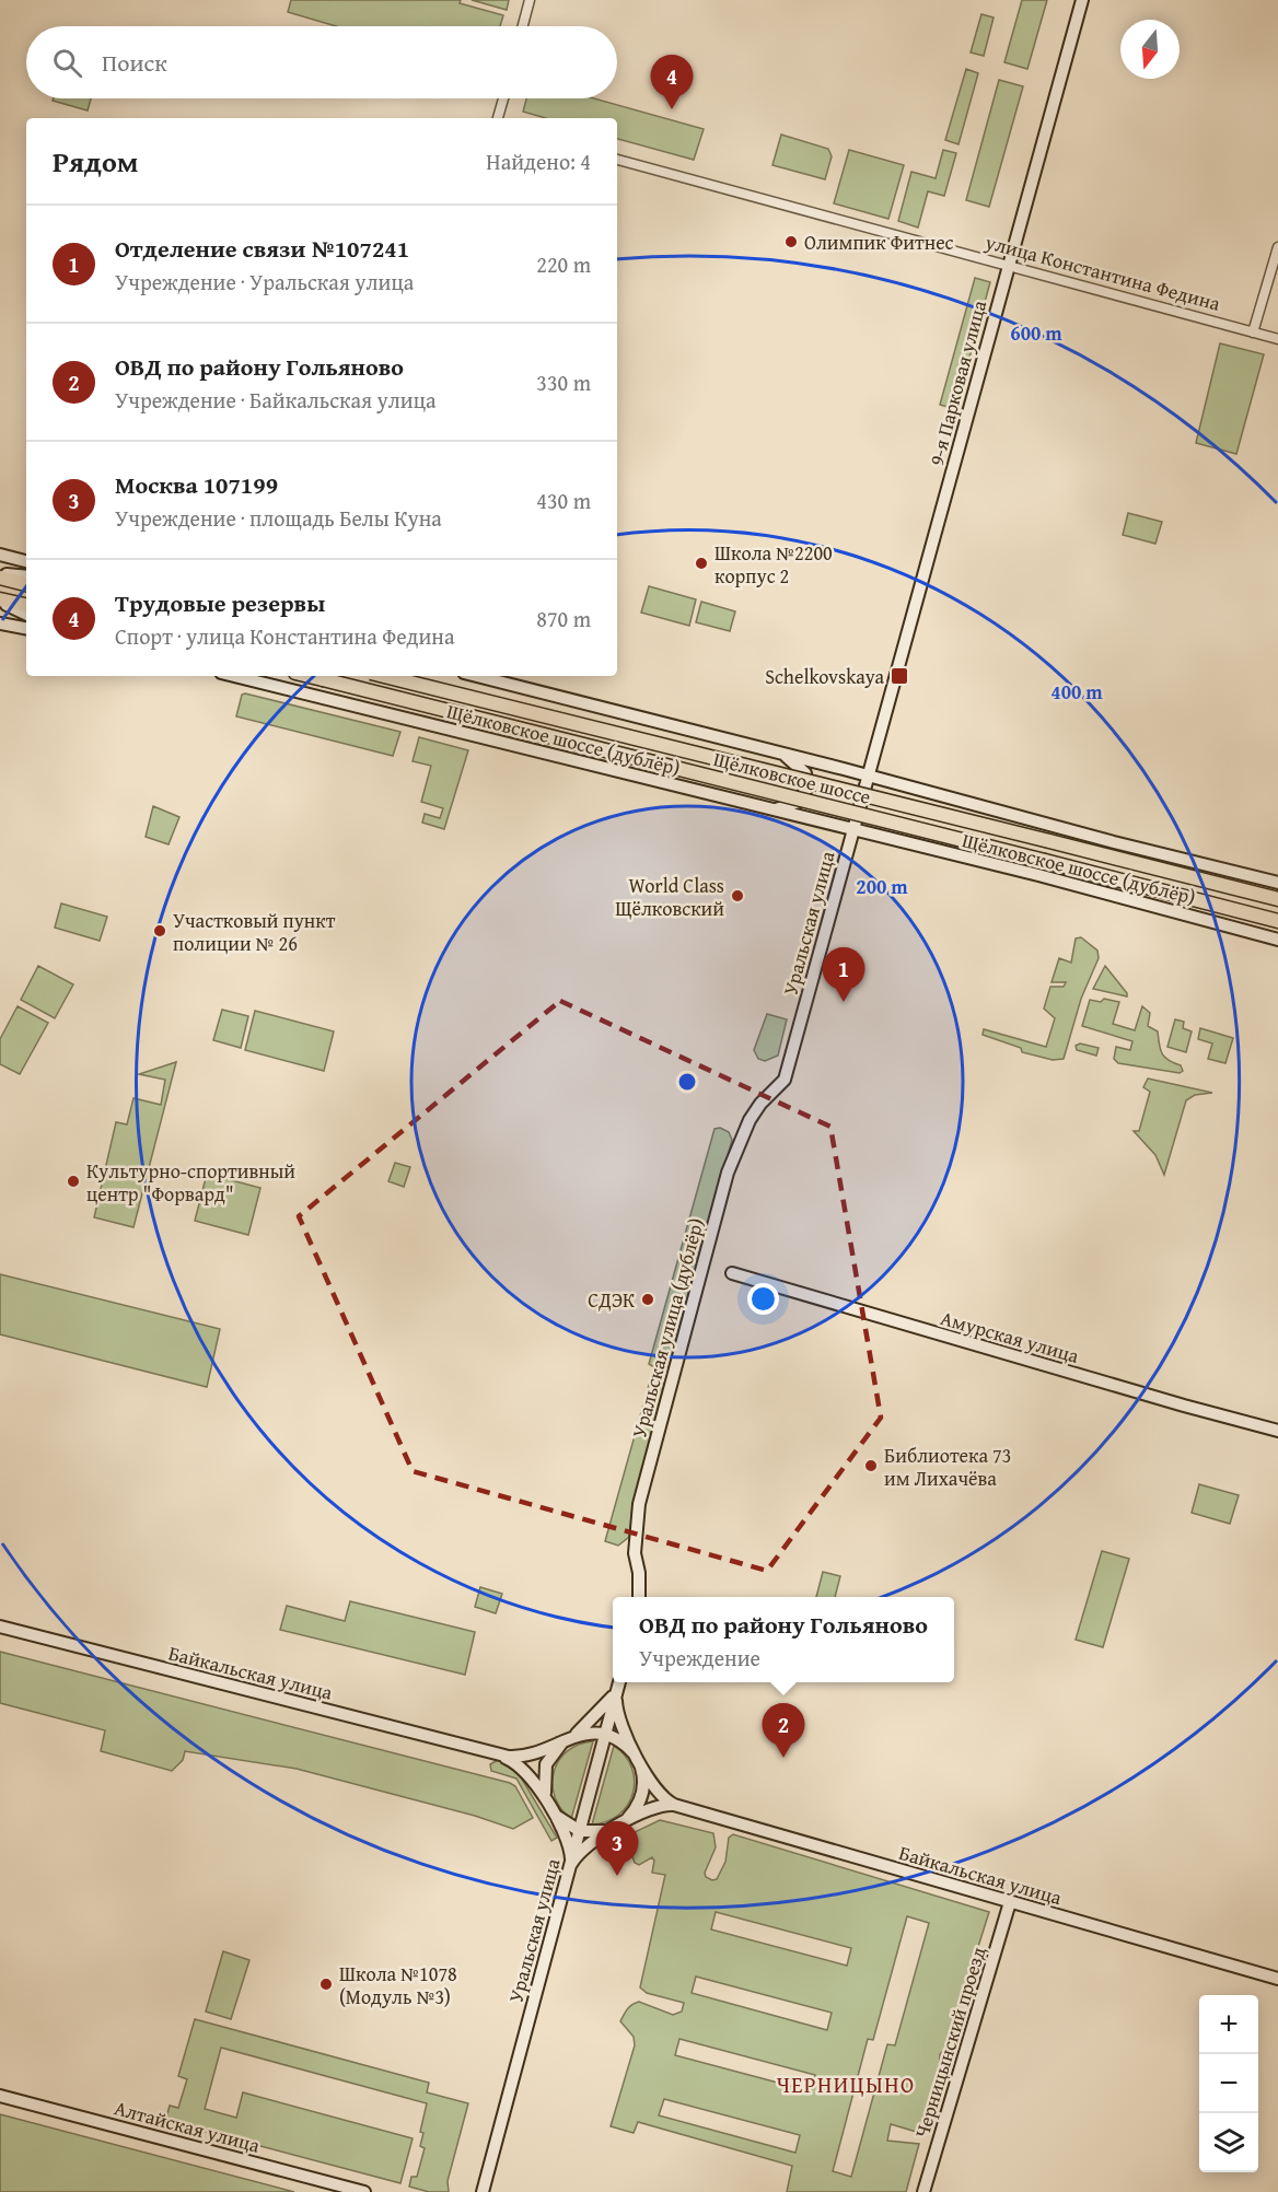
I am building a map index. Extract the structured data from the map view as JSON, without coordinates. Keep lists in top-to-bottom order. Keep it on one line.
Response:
{"streets":{"main road":["9-я Парковая улица","Щёлковское шоссе (дублёр)","Щёлковское шоссе","Уральская улица","Уральская улица (дублёр)","Амурская улица","Байкальская улица","Черницынский проезд","Алтайская улица"],"street":["улица Константина Федина"]},"crossings":[["улица Константина Федина","9-я Парковая улица"],["9-я Парковая улица","Щёлковское шоссе (дублёр)"],["9-я Парковая улица","Уральская улица"],["Щёлковское шоссе (дублёр)","Уральская улица"],["Уральская улица","Уральская улица (дублёр)"],["Байкальская улица","Черницынский проезд"]],"districts":["ЧЕРНИЦЫНО"],"places":{"other":["Олимпик Фитнес","Школа №2200 корпус 2","World Class Щёлковский","Участковый пункт полиции № 26","Культурно-спортивный центр \"Форвард\"","СДЭК","Библиотека 73 им Лихачёва","Школа №1078 (Модуль №3)"],"transit":["Schelkovskaya"]},"north":"bottom","page":{"search":"Поиск","pins":["4","1","2","3"],"heading":["Рядом","Найдено: 4"],"list":[{"mark":"1","name":"Отделение связи №107241","note":"Учреждение · Уральская улица","value":"220 m"},{"mark":"2","name":"ОВД по району Гольяново","note":"Учреждение · Байкальская улица","value":"330 m"},{"mark":"3","name":"Москва 107199","note":"Учреждение · площадь Белы Куна","value":"430 m"},{"mark":"4","name":"Трудовые резервы","note":"Спорт · улица Константина Федина","value":"870 m"}],"popup":["ОВД по району Гольяново","Учреждение"],"map_buttons":["+","−"]},"rings":["600 m","400 m","200 m"]}
